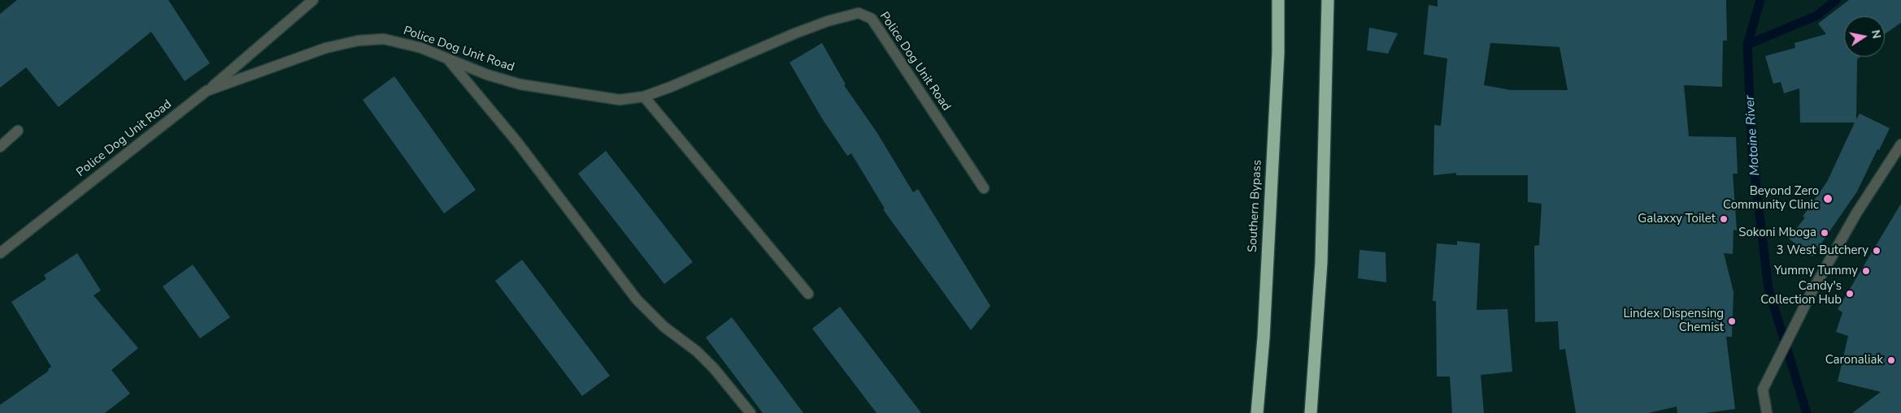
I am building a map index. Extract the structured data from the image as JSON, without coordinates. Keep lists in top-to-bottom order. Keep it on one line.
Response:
{"streets":{"highway":["Southern Bypass"],"street":["Police Dog Unit Road"]},"water":["Motoine River"],"places":["Beyond Zero Community Clinic","Galaxxy Toilet","Sokoni Mboga","3 West Butchery","Yummy Tummy","Candy's Collection Hub","Lindex Dispensing Chemist","Caronaliak"],"north":"right"}
